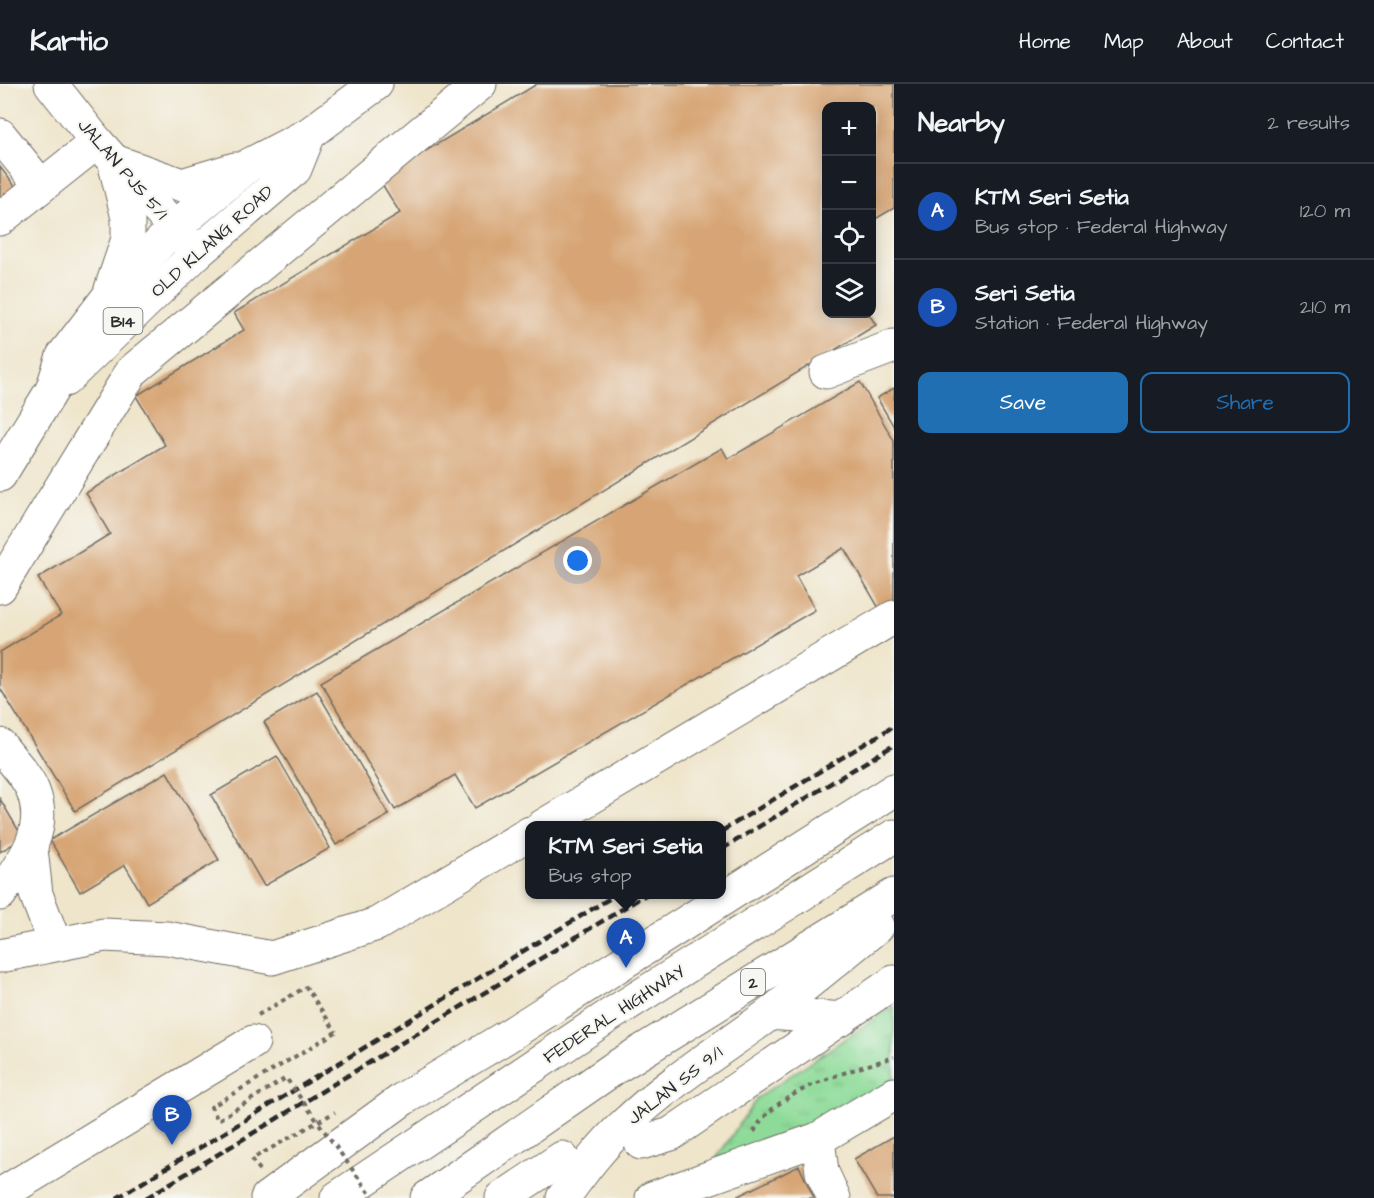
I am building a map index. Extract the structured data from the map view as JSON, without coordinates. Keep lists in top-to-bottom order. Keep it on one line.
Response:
{"streets":{"main road":["JALAN PJS 5/1","OLD KLANG ROAD","B14","2","FEDERAL HIGHWAY","JALAN SS 9/1"]},"crossings":[["JALAN PJS 5/1","OLD KLANG ROAD"]],"page":{"header":"Kartio","nav":["Home","Map","About","Contact"],"heading":["Nearby","2 results"],"map_buttons":["+","−"],"list":[{"mark":"A","name":"KTM Seri Setia","note":"Bus stop · Federal Highway","value":"120 m"},{"mark":"B","name":"Seri Setia","note":"Station · Federal Highway","value":"210 m"}],"buttons":["Save","Share"],"popup":["KTM Seri Setia","Bus stop"],"pins":["A","B"]}}
